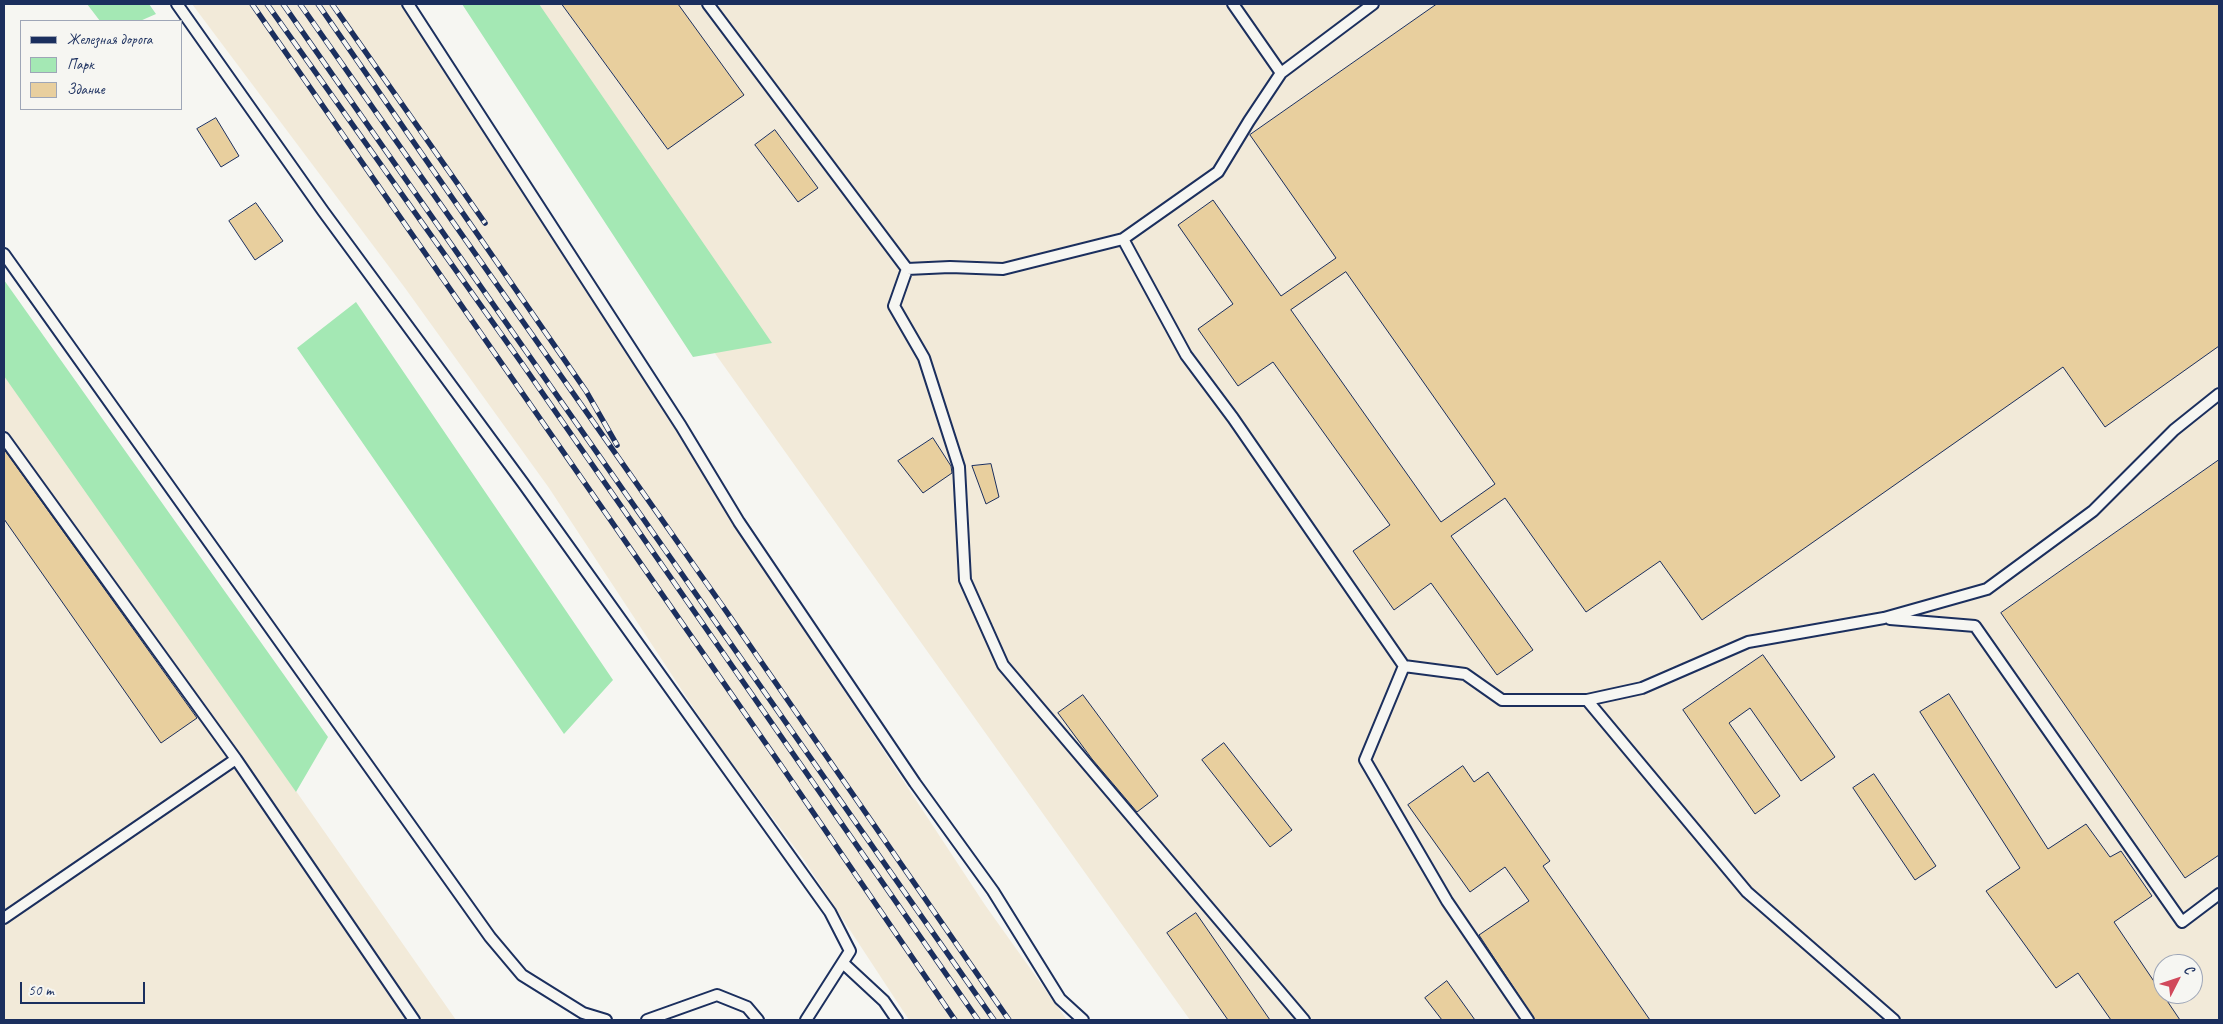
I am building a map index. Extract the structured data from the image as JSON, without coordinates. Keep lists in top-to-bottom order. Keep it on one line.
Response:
{"legend":["Железная дорога","Парк","Здание"],"scale_bar":"50 m","north":"top right"}
